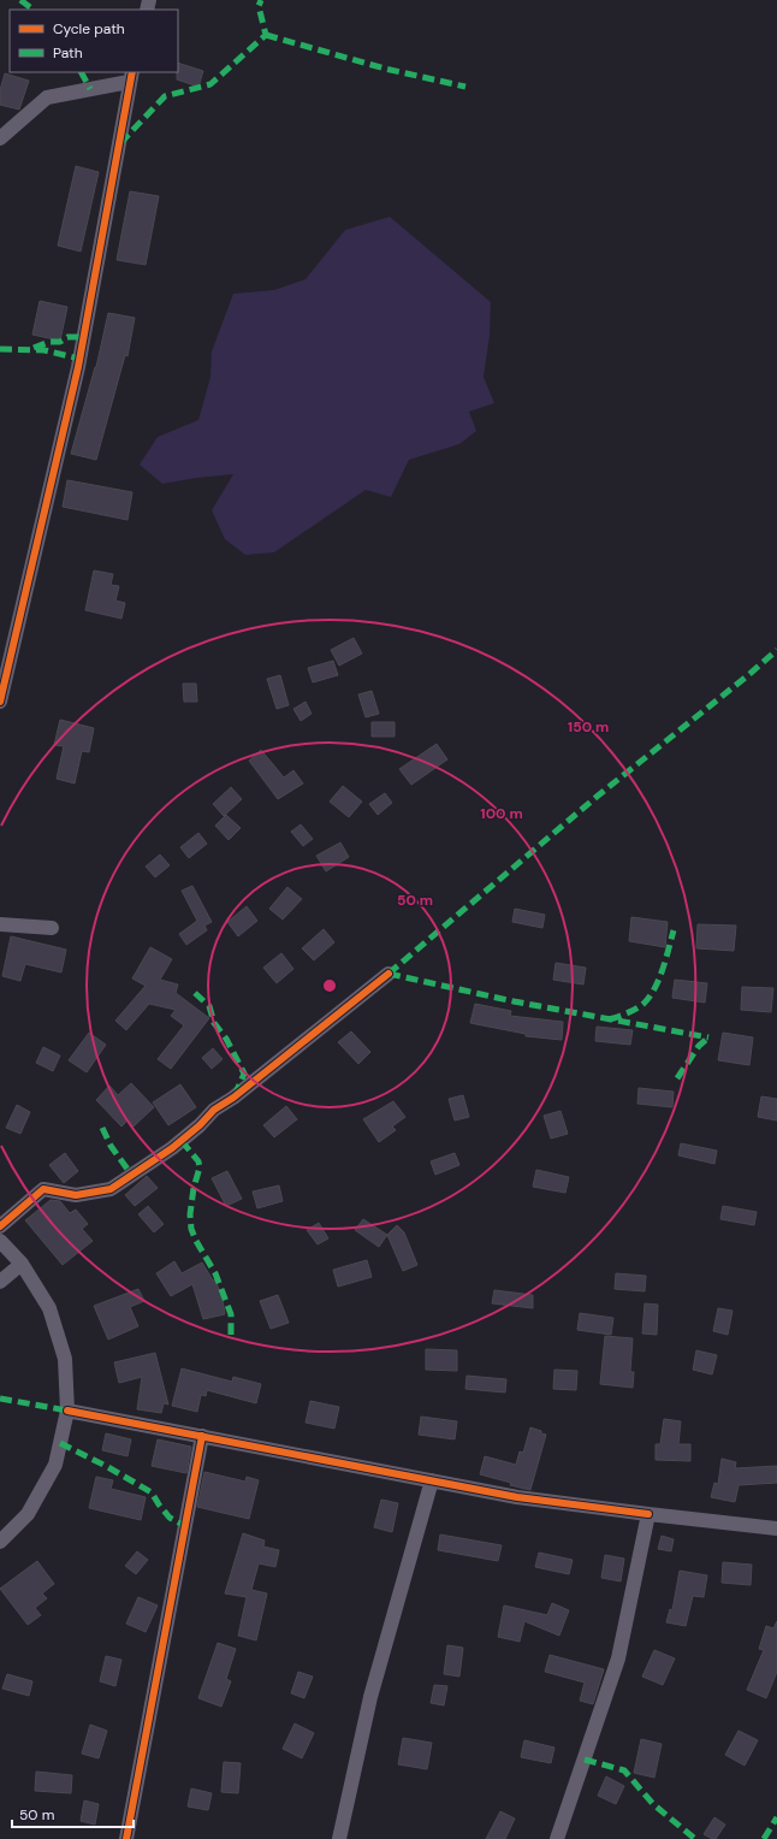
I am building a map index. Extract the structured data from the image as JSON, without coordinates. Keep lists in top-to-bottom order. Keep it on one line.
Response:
{"legend":["Cycle path","Path"],"scale_bar":"50 m","rings":["150 m","100 m","50 m"]}
